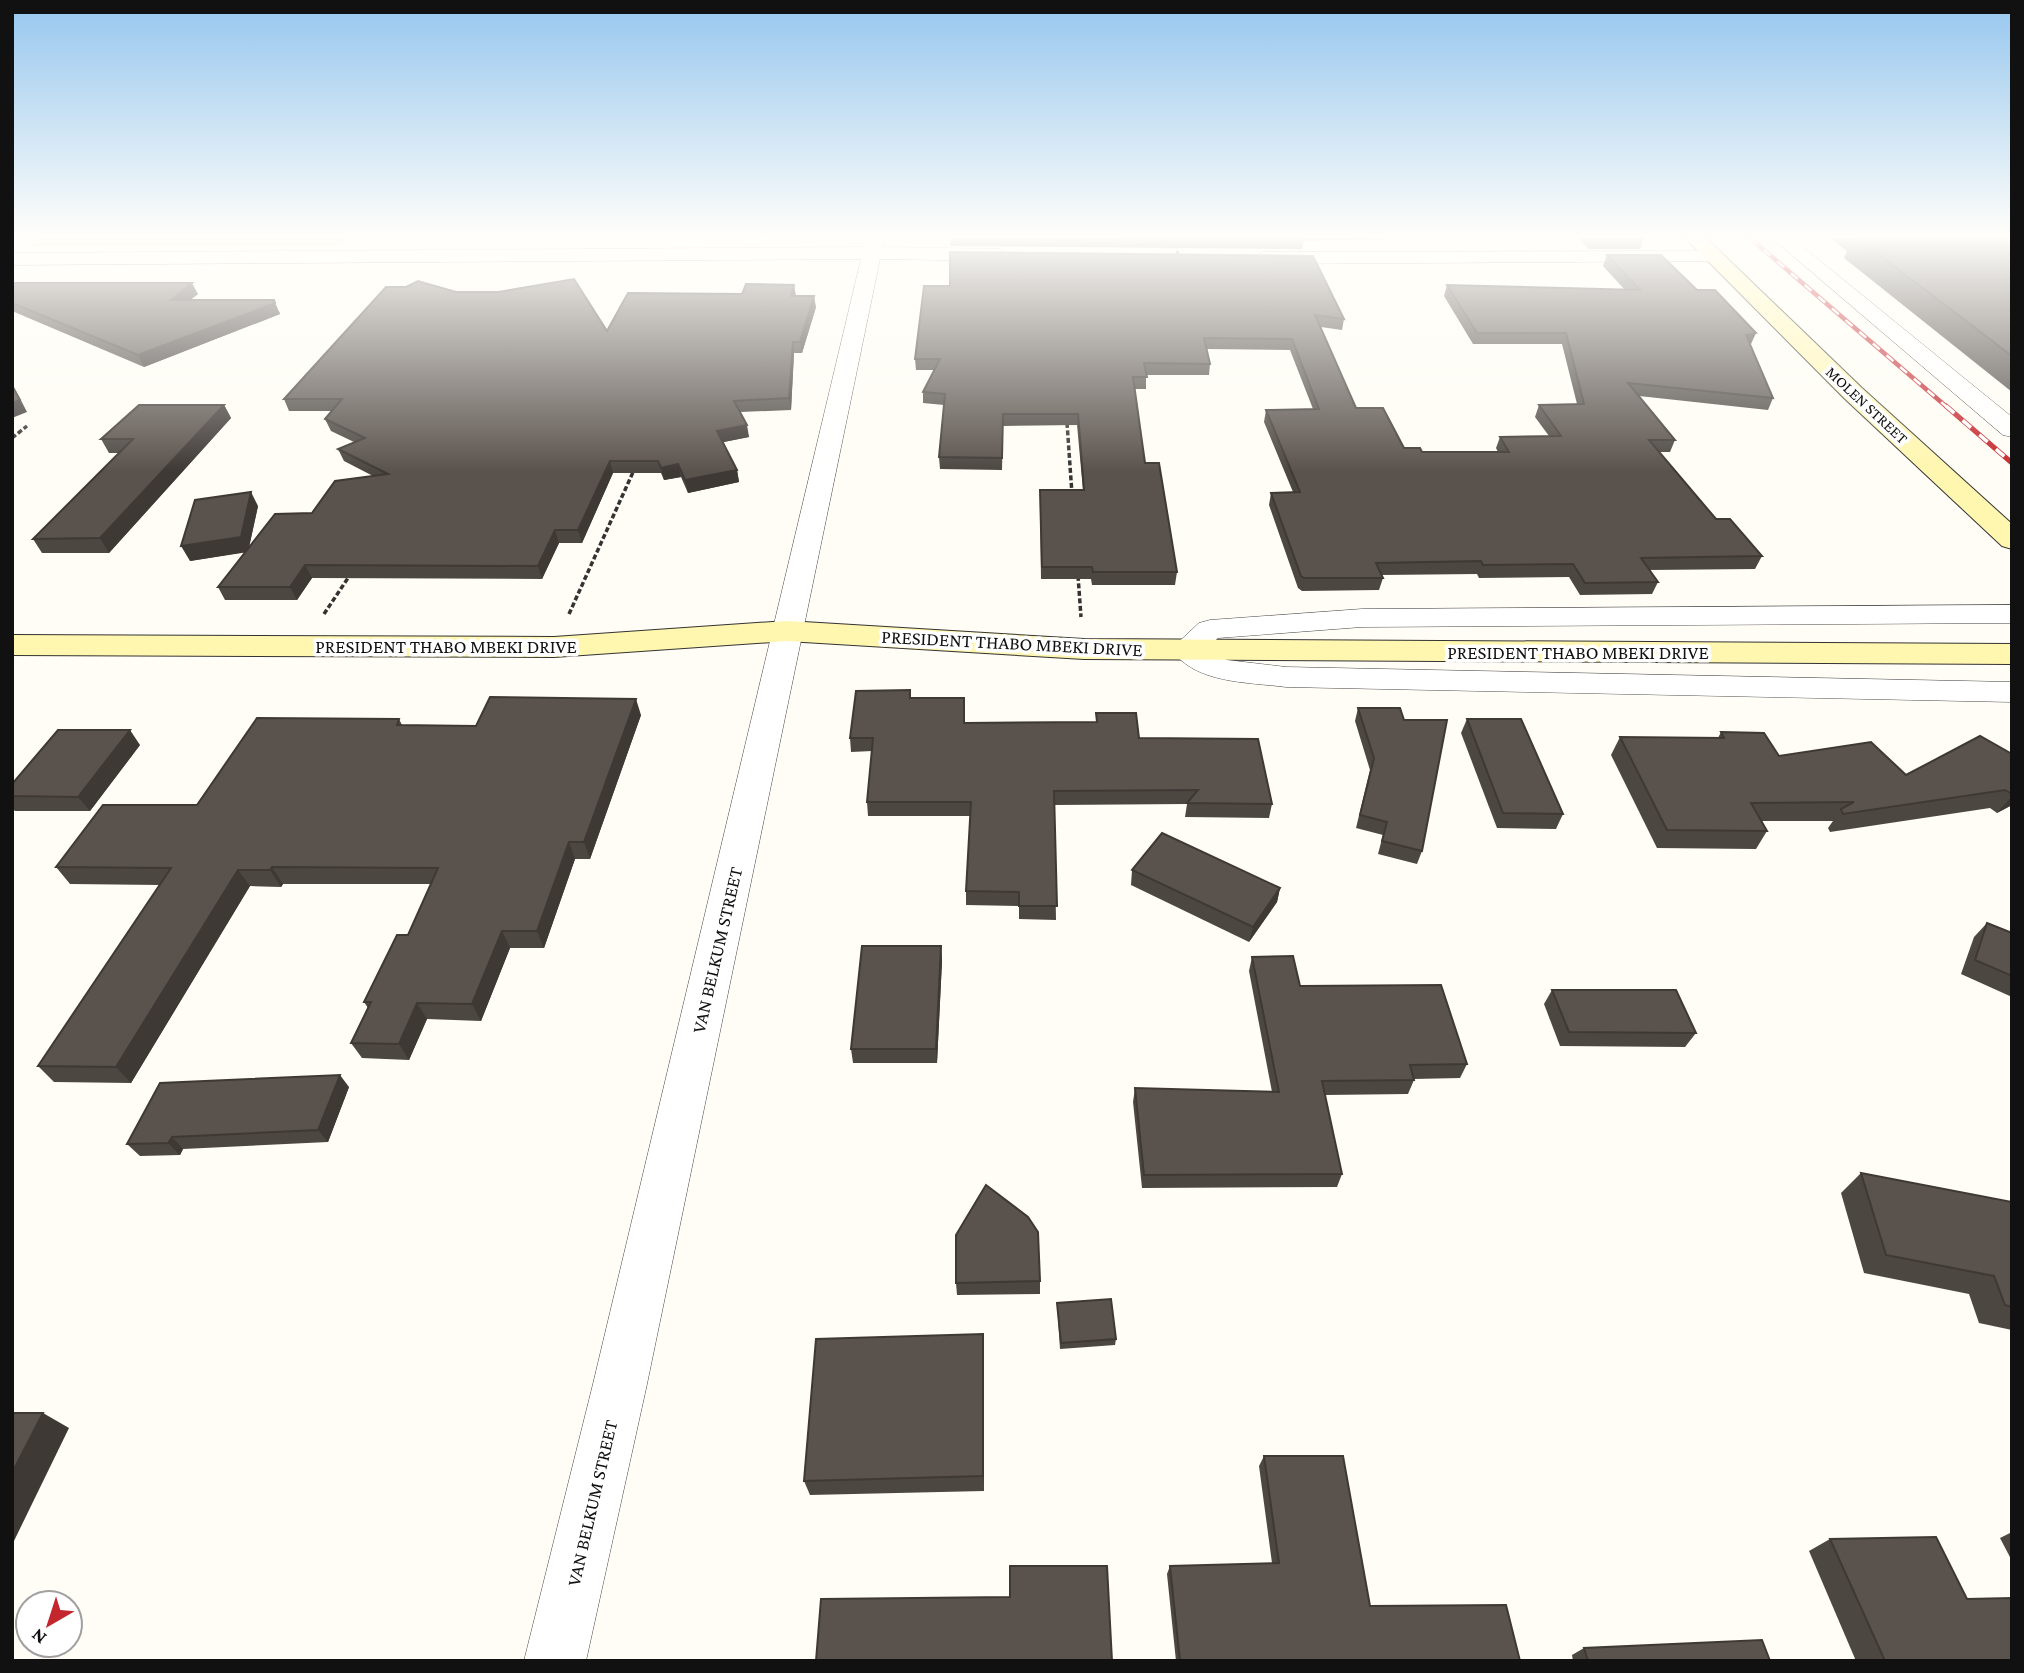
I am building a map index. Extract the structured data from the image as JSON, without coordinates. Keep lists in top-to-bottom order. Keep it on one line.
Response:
{"streets":{"street":["MOLEN STREET","PRESIDENT THABO MBEKI DRIVE","VAN BELKUM STREET"]},"crossings":[["PRESIDENT THABO MBEKI DRIVE","VAN BELKUM STREET"]],"north":"bottom left"}
